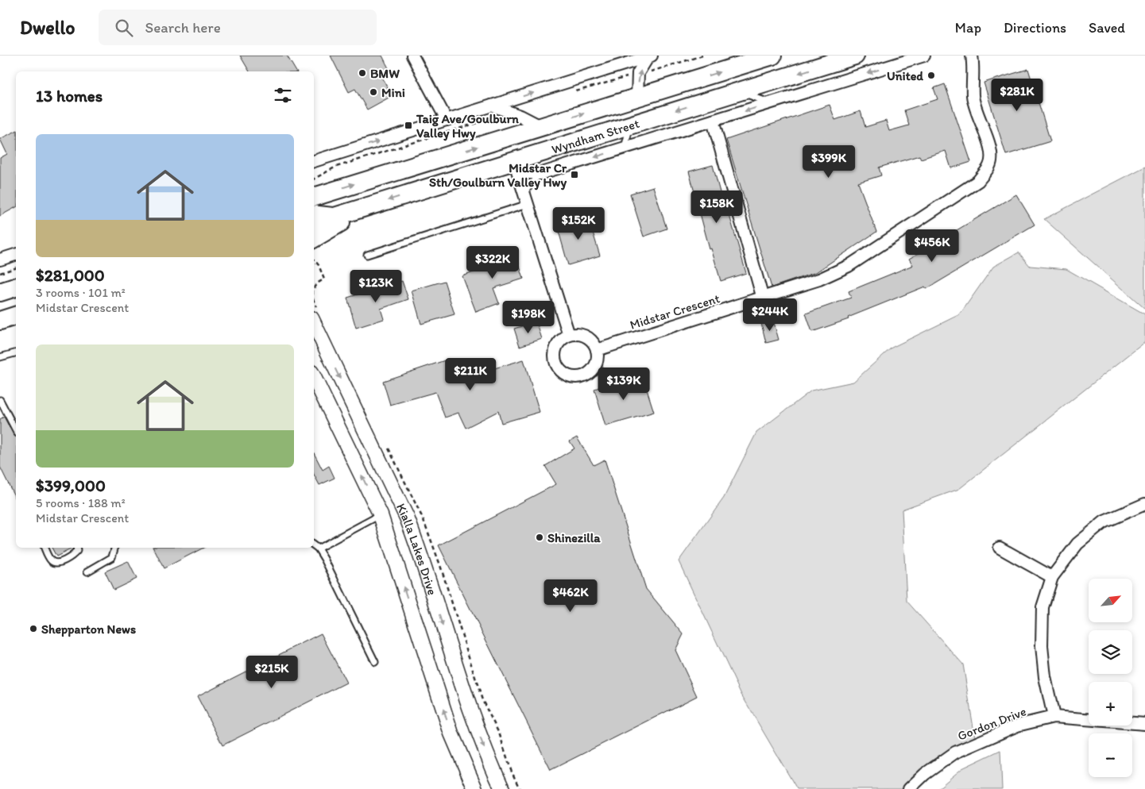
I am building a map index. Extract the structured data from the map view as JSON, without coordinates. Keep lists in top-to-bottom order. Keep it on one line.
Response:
{"streets":{"highway":["Wyndham Street"],"street":["Midstar Crescent","Kialla Lakes Drive","Gordon Drive"]},"places":{"other":["BMW","United","Mini","Shinezilla","Shepparton News"],"transit":["Taig Ave/Goulburn Valley Hwy","Midstar Cr Sth/Goulburn Valley Hwy"]},"north":"top right","page":{"header":"Dwello","search":"Search here","nav":["Map","Directions","Saved"],"heading":"13 homes","price":["$281K","$399K","$158K","$152K","$456K","$322K","$123K","$244K","$198K","$211K","$139K","$462K","$215K"],"list":[{"name":"$281,000","note":"3 rooms · 101 m² · Midstar Crescent"},{"name":"$399,000","note":"5 rooms · 188 m² · Midstar Crescent"}],"map_buttons":["+","−"]}}
